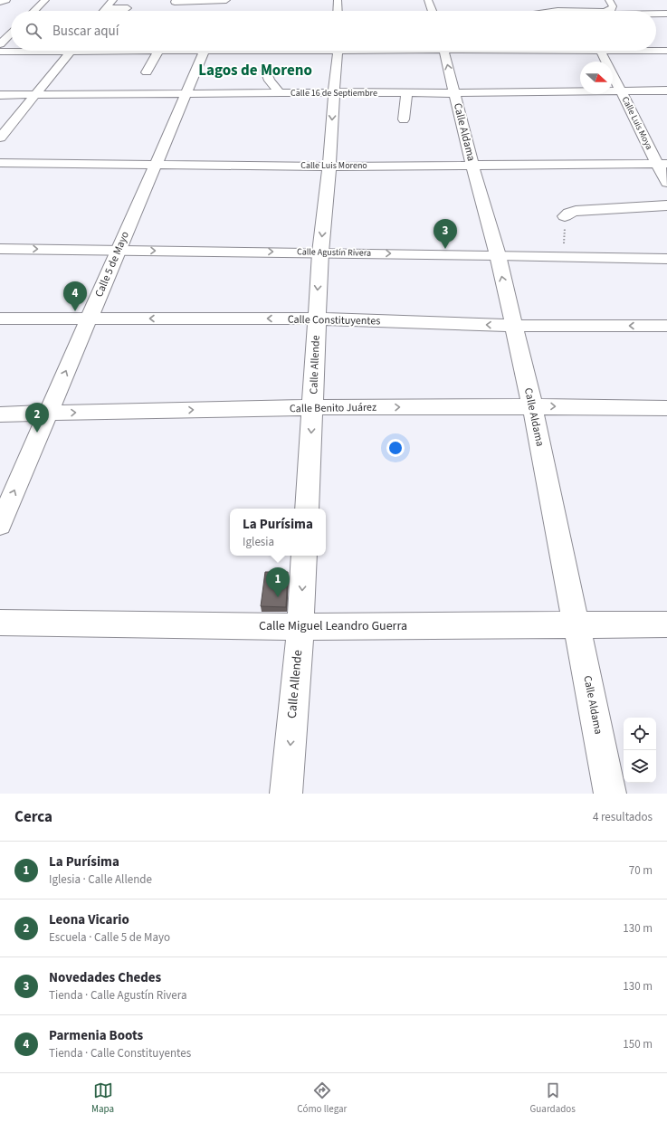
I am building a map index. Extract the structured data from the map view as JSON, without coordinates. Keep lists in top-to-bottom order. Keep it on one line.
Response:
{"streets":{"street":["Calle 16 de Septiembre","Calle Luis Moya","Calle Aldama","Calle Luis Moreno","Calle Agustín Rivera","Calle 5 de Mayo","Calle Constituyentes","Calle Allende","Calle Benito Juárez","Calle Miguel Leandro Guerra"]},"crossings":[["Calle 16 de Septiembre","Calle Luis Moya"],["Calle 16 de Septiembre","Calle Aldama"],["Calle 16 de Septiembre","Calle 5 de Mayo"],["Calle 16 de Septiembre","Calle Allende"],["Calle Luis Moya","Calle Luis Moreno"],["Calle Aldama","Calle Luis Moreno"],["Calle Aldama","Calle Agustín Rivera"],["Calle Aldama","Calle Constituyentes"],["Calle Aldama","Calle Benito Juárez"],["Calle Aldama","Calle Miguel Leandro Guerra"],["Calle Luis Moreno","Calle 5 de Mayo"],["Calle Luis Moreno","Calle Allende"],["Calle Agustín Rivera","Calle 5 de Mayo"],["Calle Agustín Rivera","Calle Allende"],["Calle 5 de Mayo","Calle Constituyentes"],["Calle 5 de Mayo","Calle Benito Juárez"],["Calle Constituyentes","Calle Allende"],["Calle Allende","Calle Benito Juárez"],["Calle Allende","Calle Miguel Leandro Guerra"]],"one_way":["Calle Agustín Rivera","Calle 5 de Mayo","Calle Constituyentes","Calle Allende","Calle Benito Juárez"],"districts":["Lagos de Moreno"],"north":"right","page":{"search":"Buscar aquí","pins":["3","4","2","1"],"popup":["La Purísima","Iglesia"],"heading":["Cerca","4 resultados"],"list":[{"mark":"1","name":"La Purísima","note":"Iglesia · Calle Allende","value":"70 m"},{"mark":"2","name":"Leona Vicario","note":"Escuela · Calle 5 de Mayo","value":"130 m"},{"mark":"3","name":"Novedades Chedes","note":"Tienda · Calle Agustín Rivera","value":"130 m"},{"mark":"4","name":"Parmenia Boots","note":"Tienda · Calle Constituyentes","value":"150 m"}],"nav":["Mapa","Cómo llegar","Guardados"]}}
